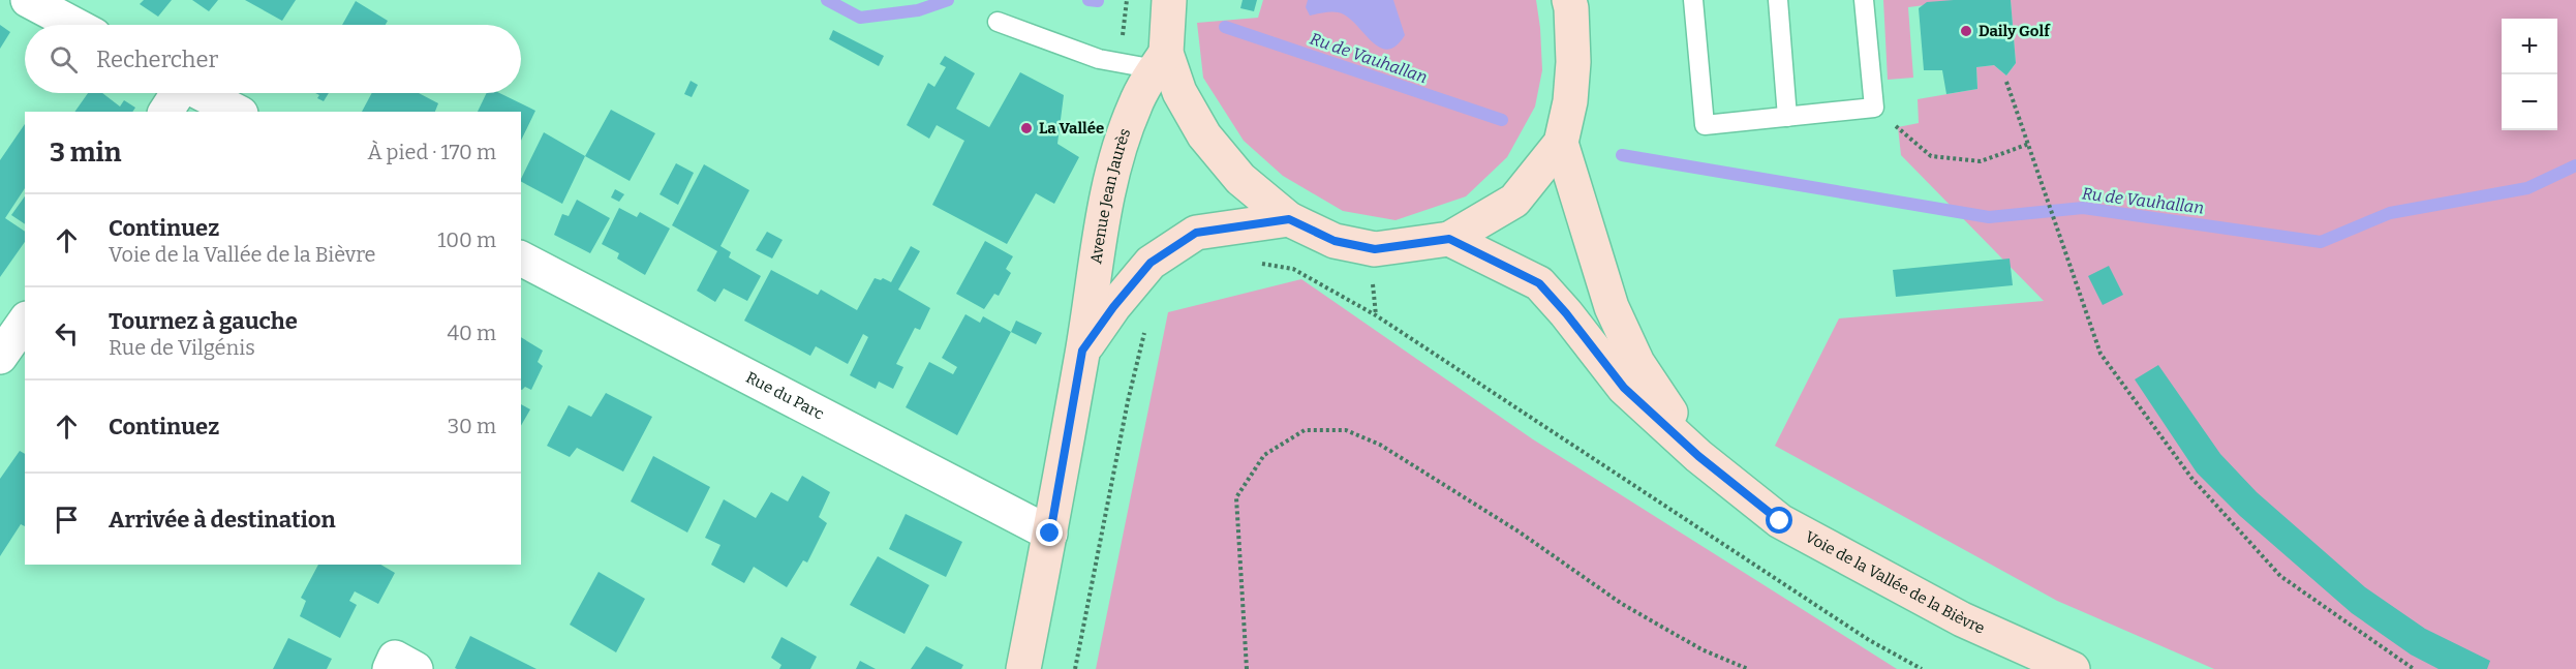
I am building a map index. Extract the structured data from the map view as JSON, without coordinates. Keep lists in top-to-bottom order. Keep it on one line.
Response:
{"streets":{"main road":["Avenue Jean Jaurès","Voie de la Vallée de la Bièvre"],"street":["Rue du Parc"]},"crossings":[["Avenue Jean Jaurès","Rue du Parc"],["Avenue Jean Jaurès","Voie de la Vallée de la Bièvre"]],"water":["Ru de Vauhallan"],"places":["Daily Golf","La Vallée"],"page":{"map_buttons":["+","−"],"search":"Rechercher","heading":["3 min","À pied · 170 m"],"list":[["Continuez","Voie de la Vallée de la Bièvre","100 m"],["Tournez à gauche","Rue de Vilgénis","40 m"],["Continuez","30 m"],"Arrivée à destination"]}}
